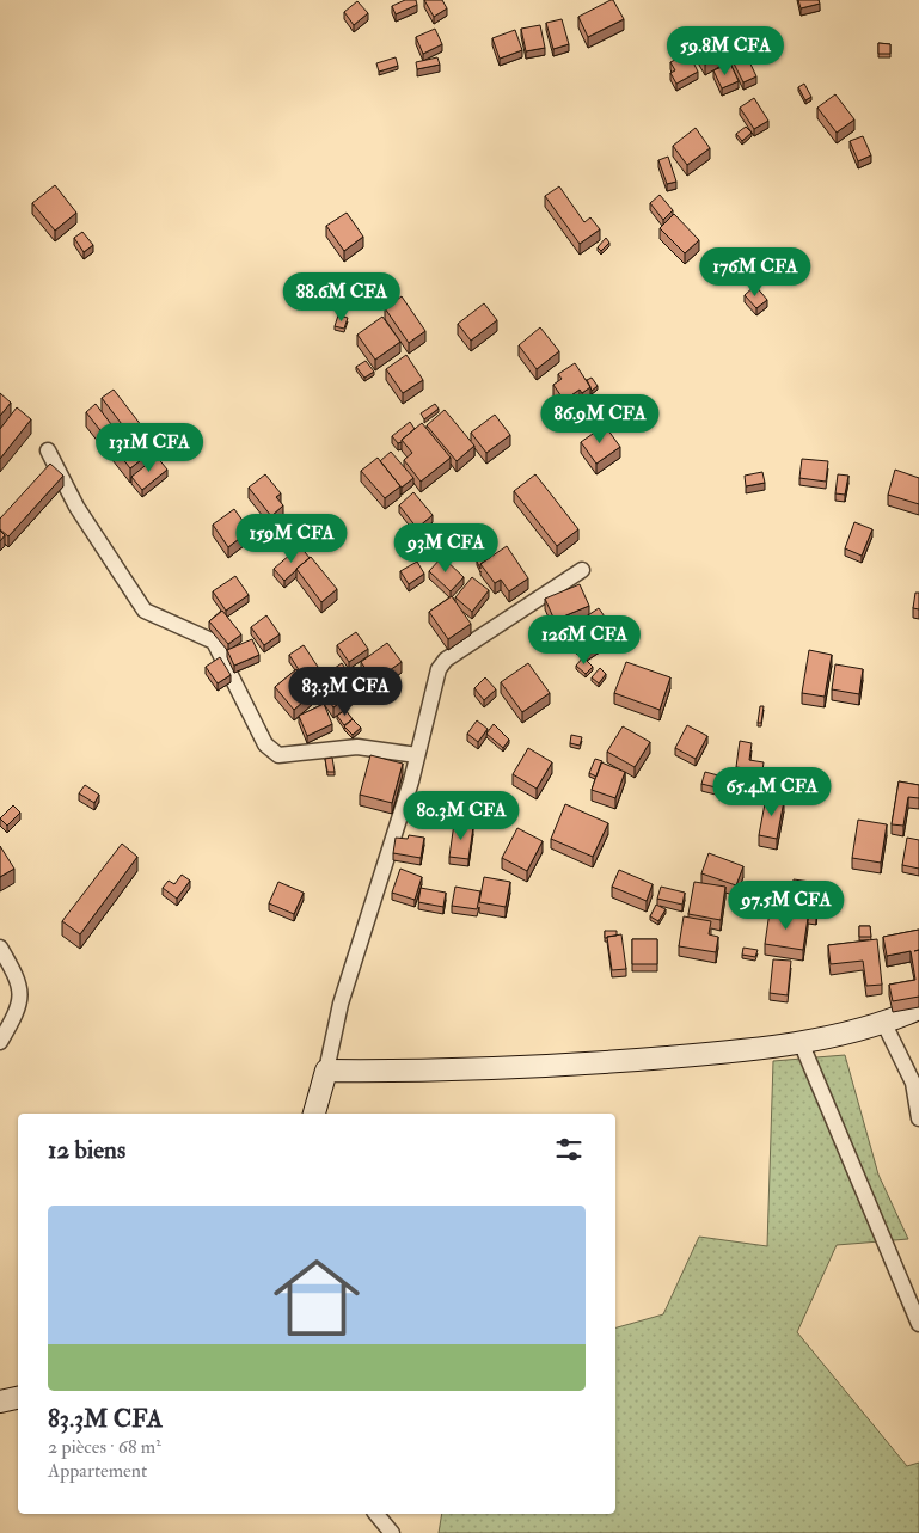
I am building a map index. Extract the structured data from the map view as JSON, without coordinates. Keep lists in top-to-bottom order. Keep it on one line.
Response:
{"page":{"price":["59.8M CFA","176M CFA","88.6M CFA","86.9M CFA","131M CFA","159M CFA","93M CFA","126M CFA","83.3M CFA","65.4M CFA","80.3M CFA","97.5M CFA"],"heading":"12 biens","list":[{"name":"83.3M CFA","note":"2 pièces · 68 m² · Appartement"}]}}
